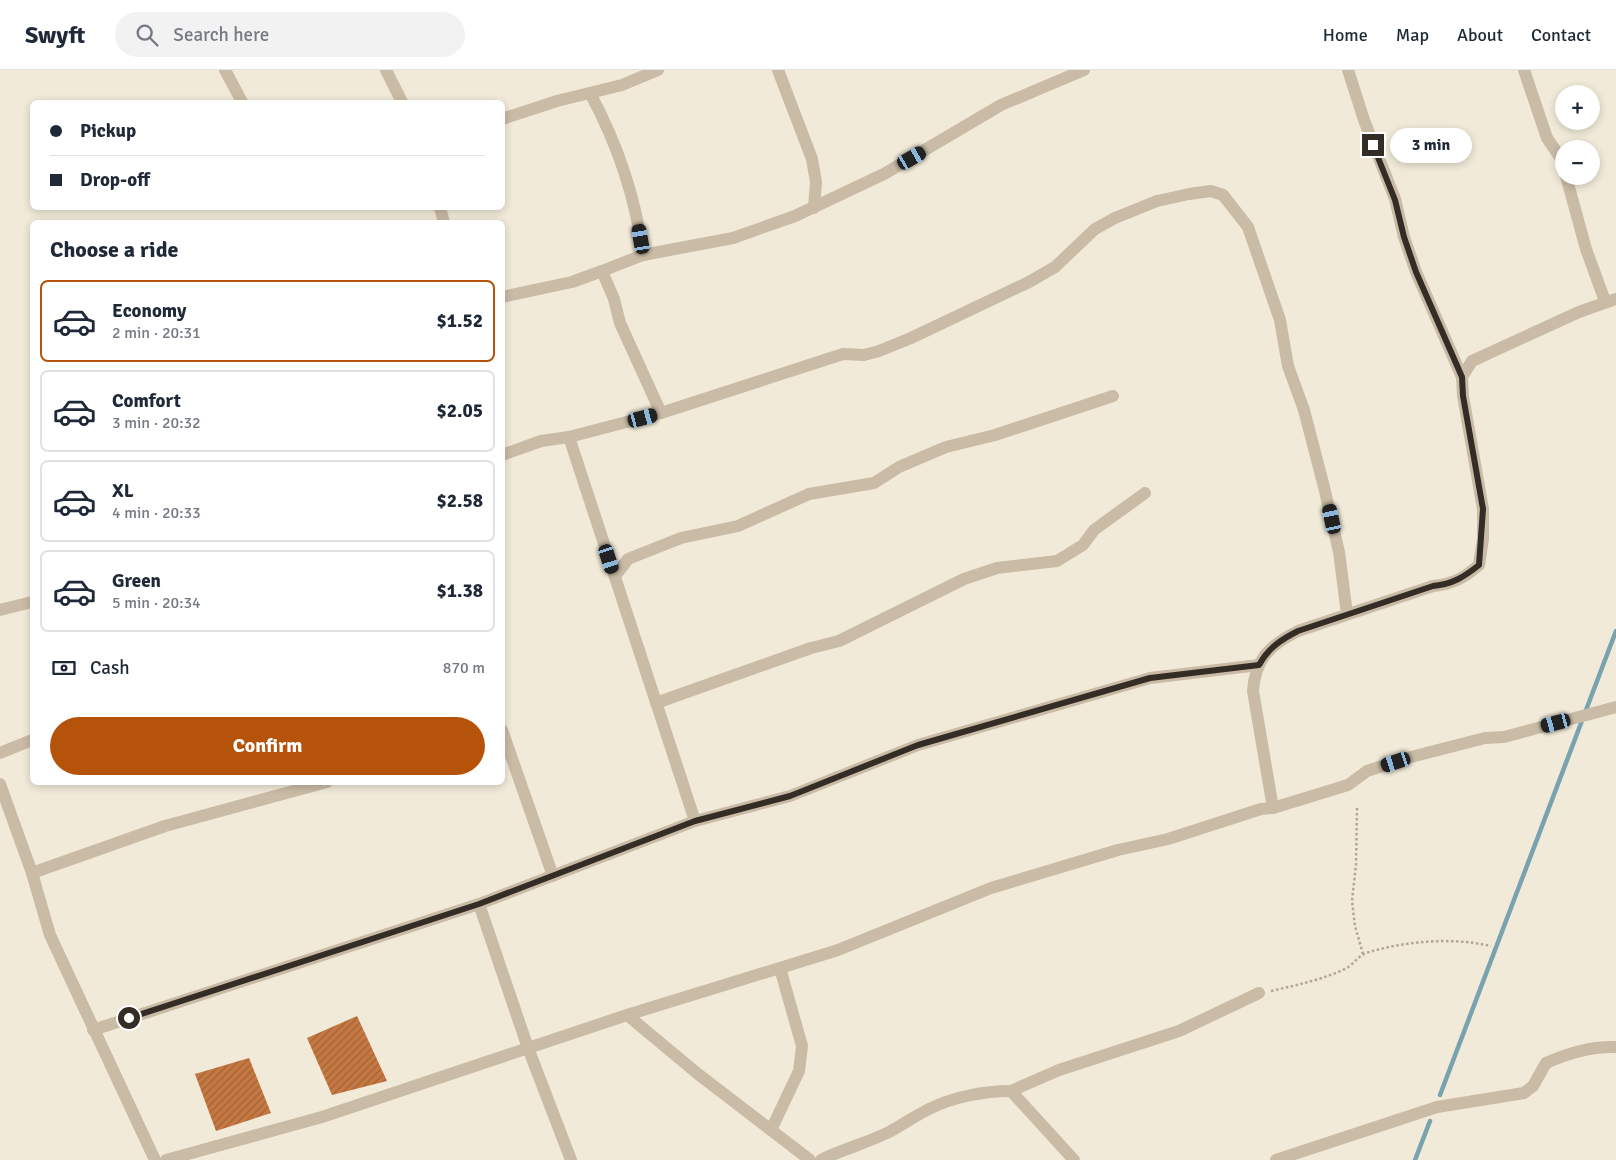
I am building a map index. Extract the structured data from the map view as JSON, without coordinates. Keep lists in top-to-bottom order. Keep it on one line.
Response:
{"page":{"header":"Swyft","search":"Search here","nav":["Home","Map","About","Contact"],"map_buttons":["+","−"],"banner":["Pickup","Drop-off"],"bubble":"3 min","heading":"Choose a ride","list":[{"name":"Economy","note":"2 min · 20:31","value":"$1.52"},{"name":"Comfort","note":"3 min · 20:32","value":"$2.05"},{"name":"XL","note":"4 min · 20:33","value":"$2.58"},{"name":"Green","note":"5 min · 20:34","value":"$1.38"}],"pay":["Cash","870 m"],"buttons":"Confirm"}}
